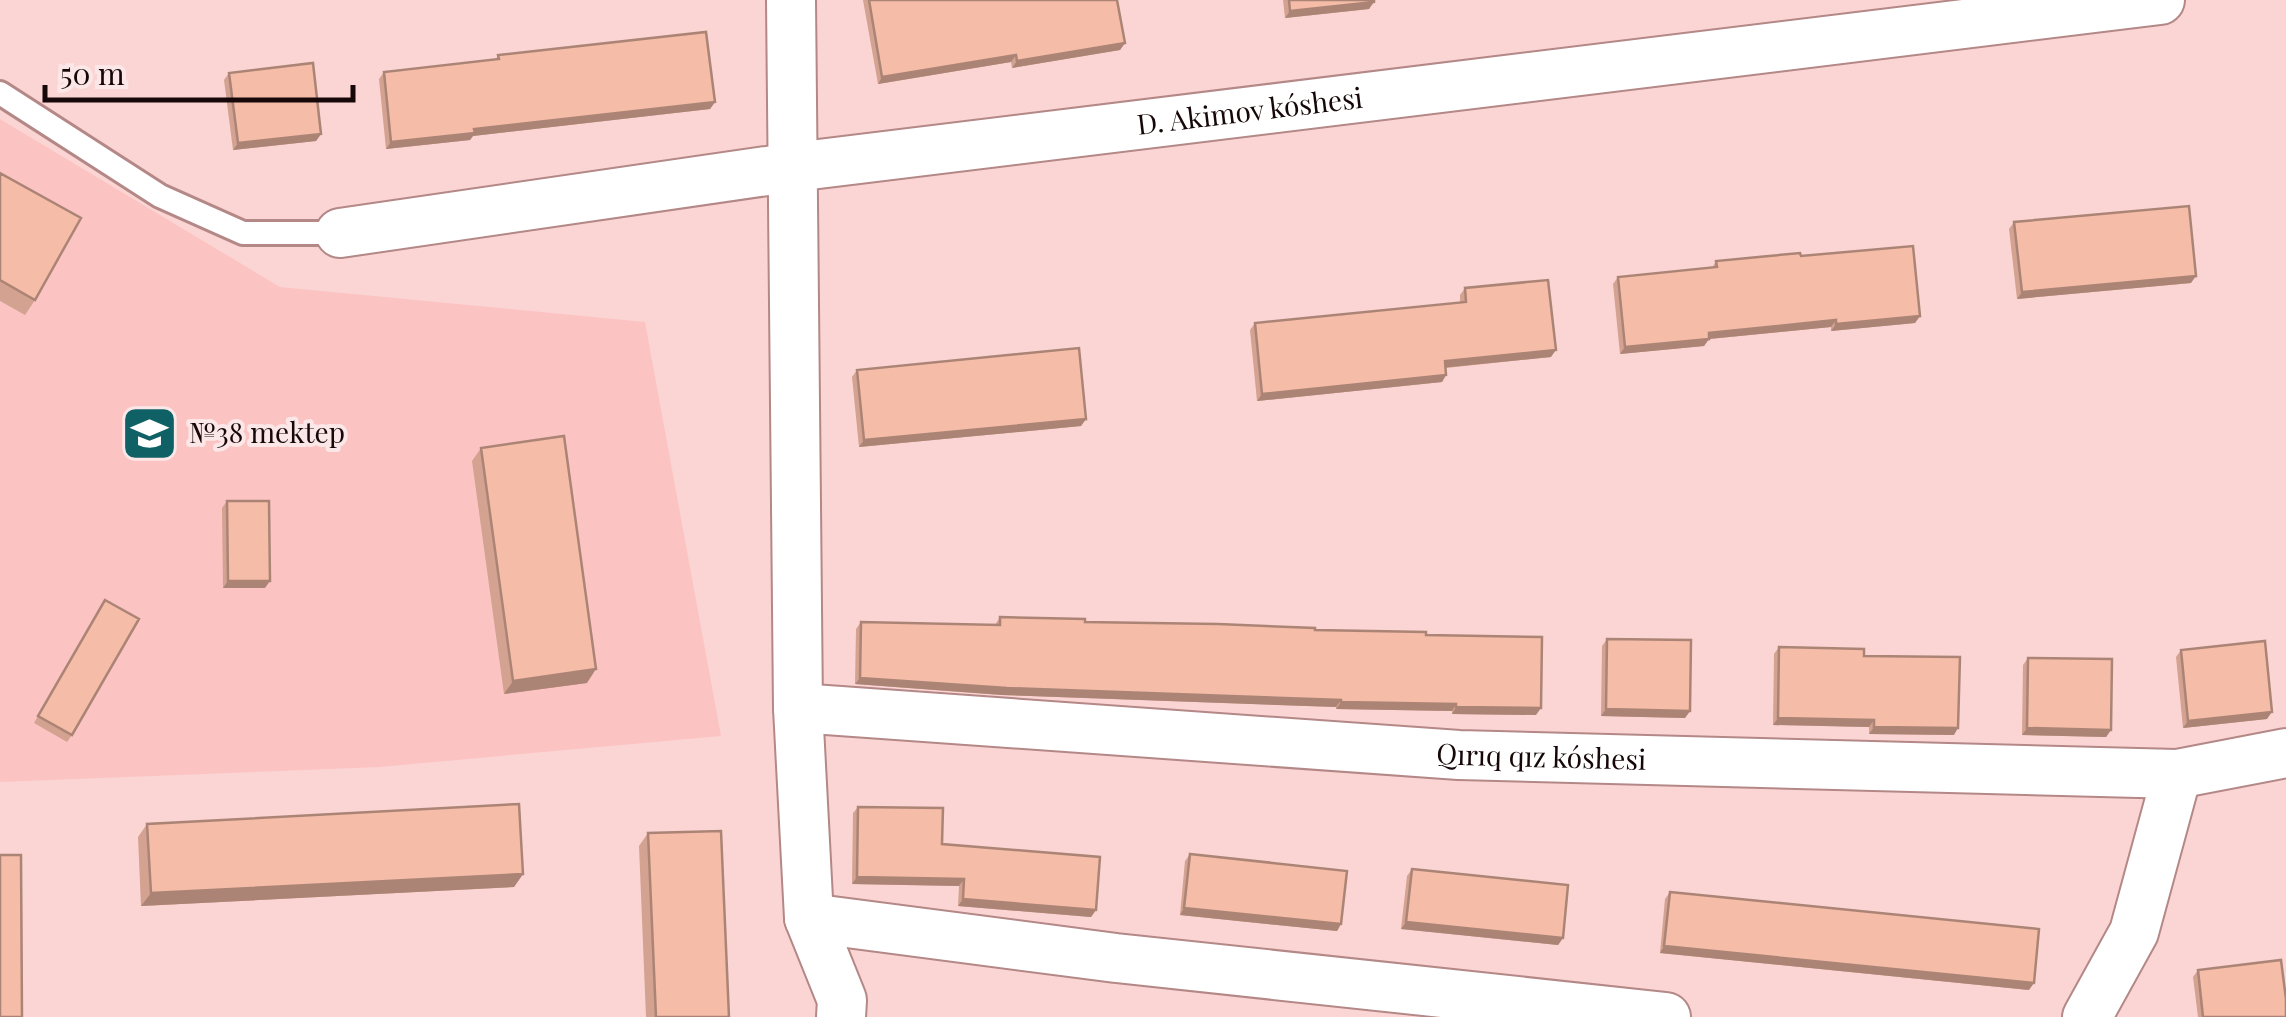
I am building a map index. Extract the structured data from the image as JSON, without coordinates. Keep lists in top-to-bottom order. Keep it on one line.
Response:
{"streets":{"street":["D. Akimov kóshesi","Qırıq qız kóshesi"]},"places":{"school or university":["№38 mektep"]},"scale_bar":"50 m"}
